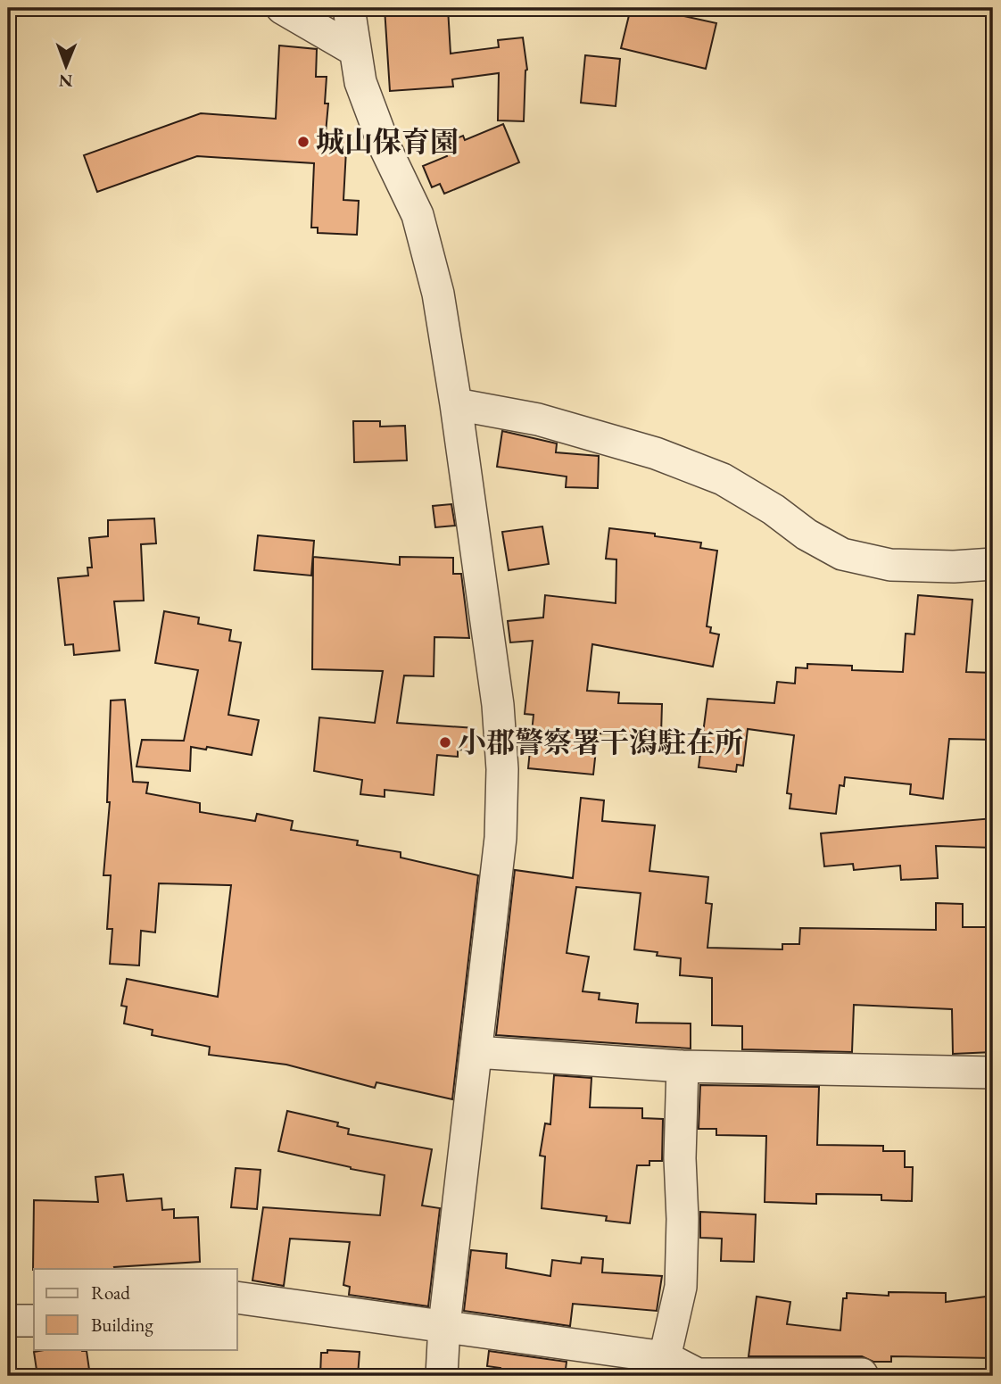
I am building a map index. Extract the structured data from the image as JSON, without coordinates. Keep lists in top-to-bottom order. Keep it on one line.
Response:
{"places":["城山保育園","小郡警察署干潟駐在所"],"legend":["Road","Building"],"north":"bottom"}
